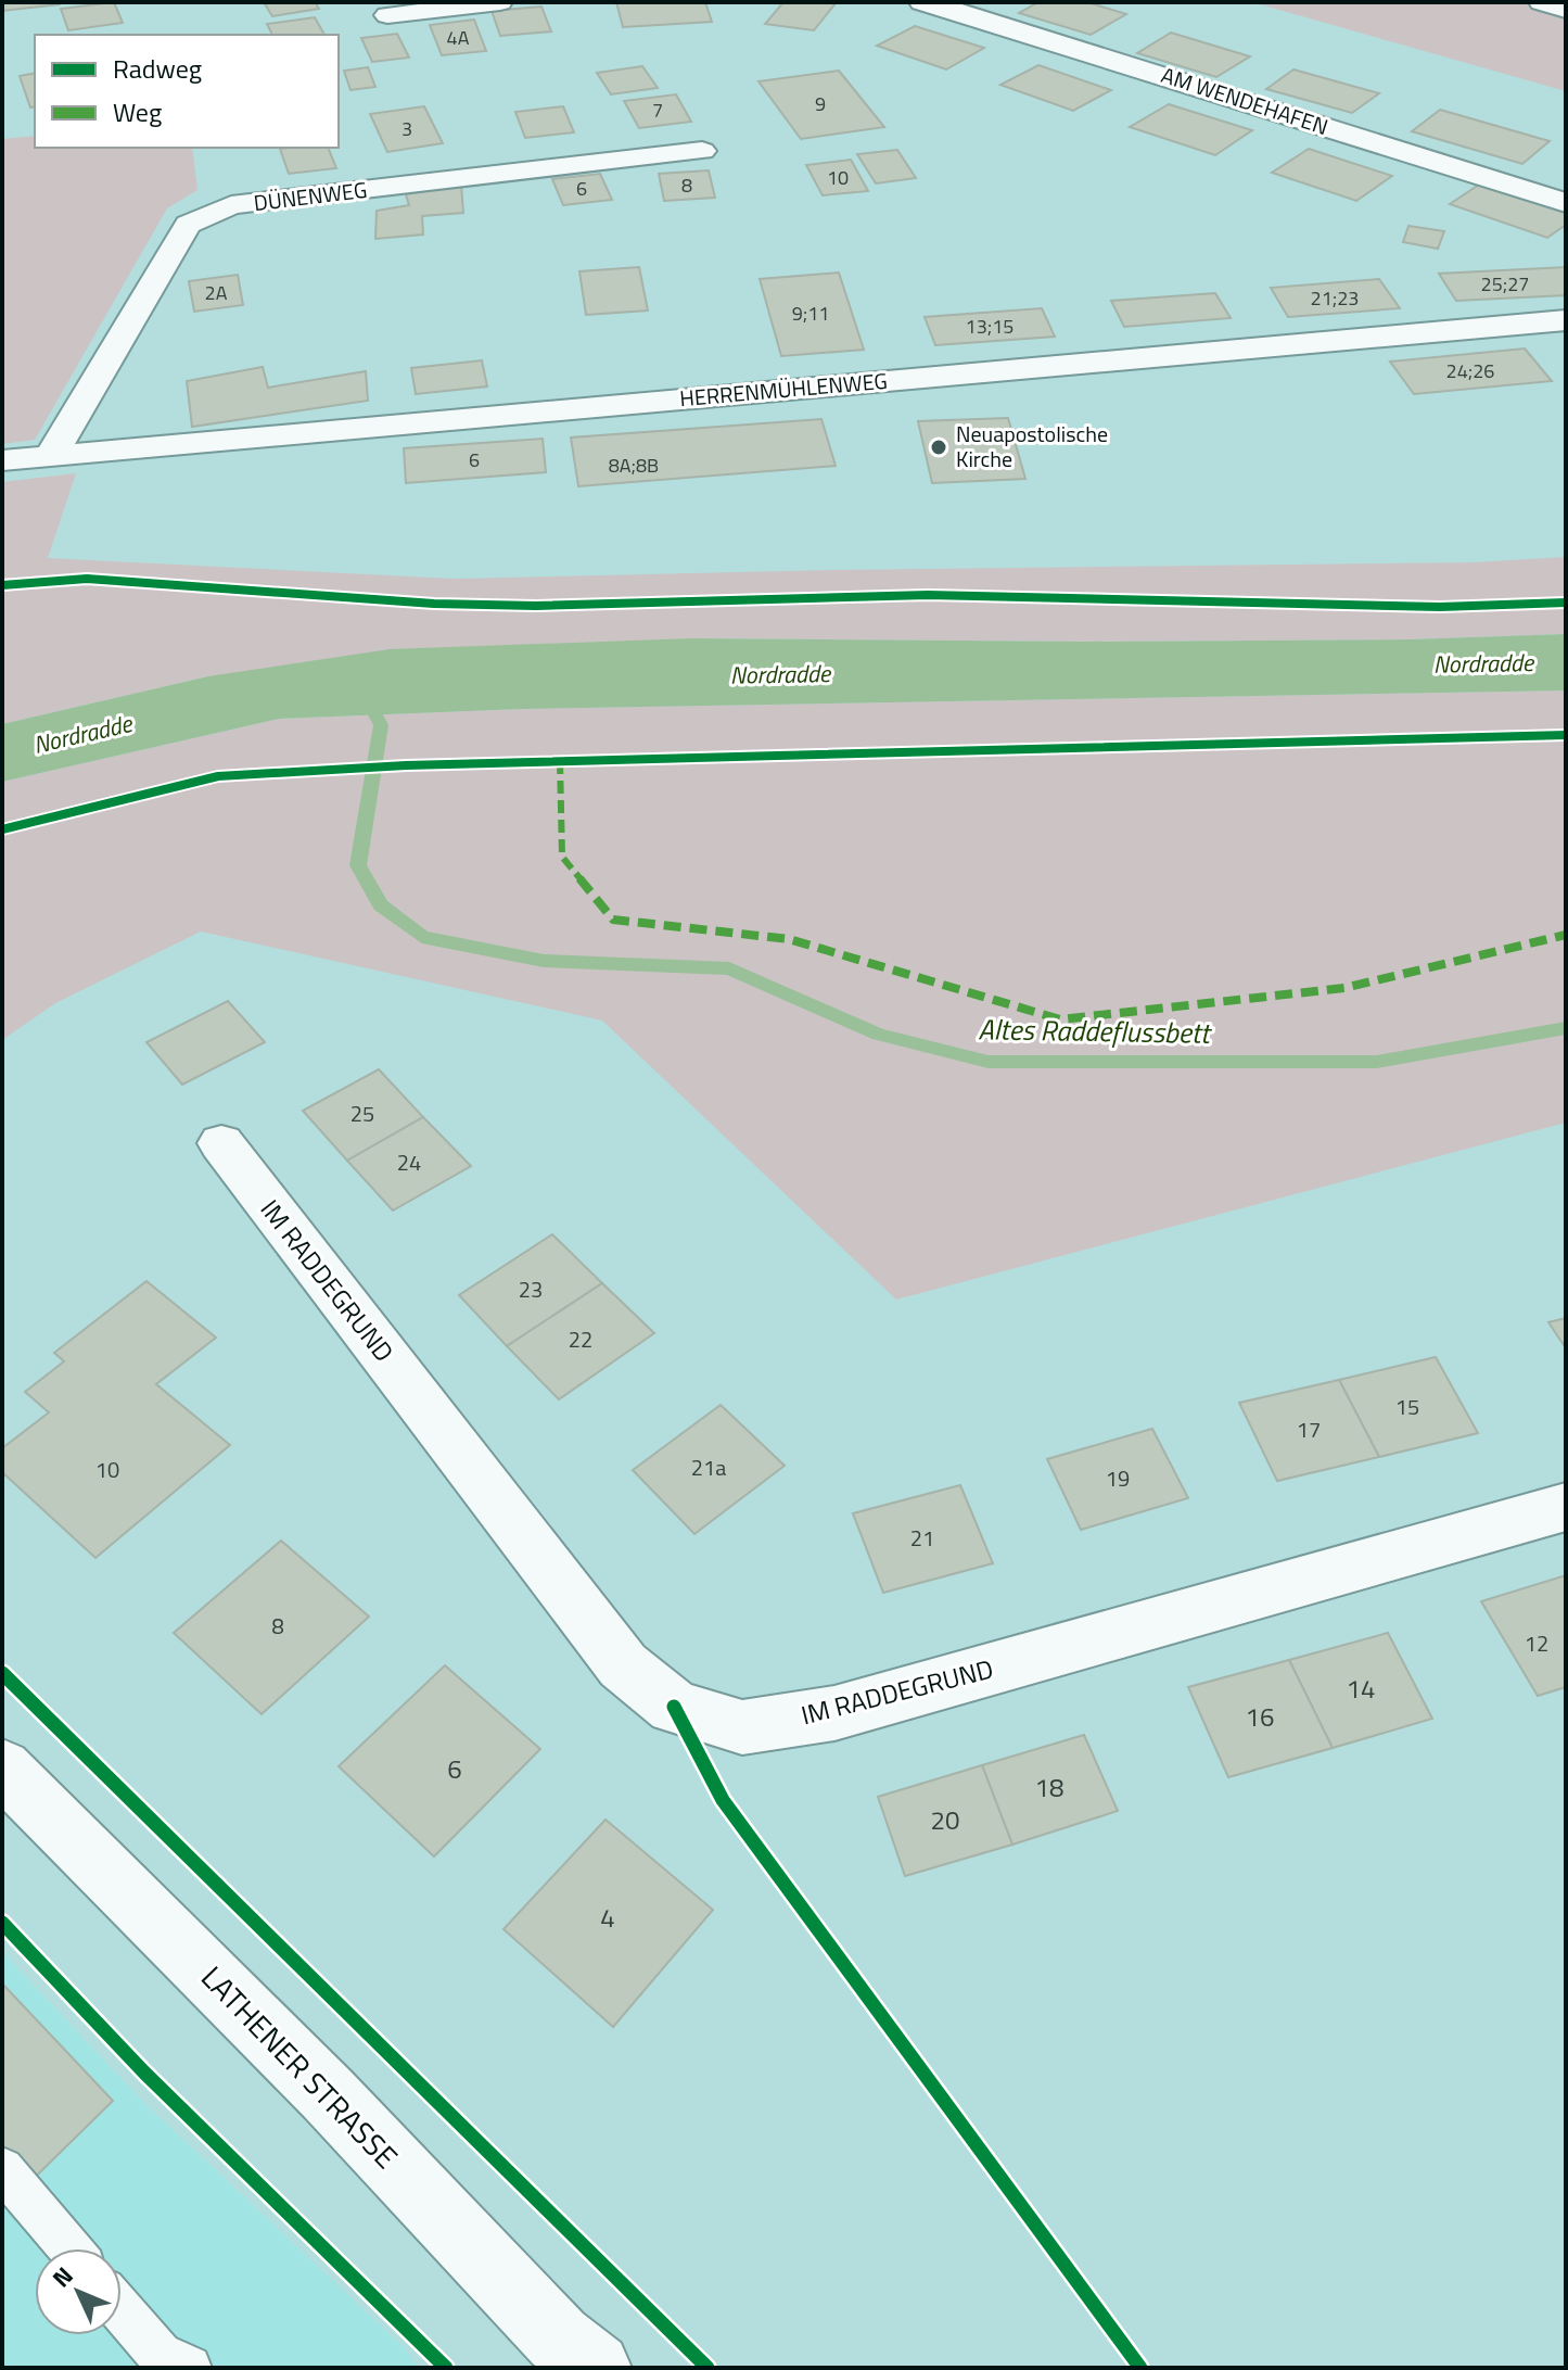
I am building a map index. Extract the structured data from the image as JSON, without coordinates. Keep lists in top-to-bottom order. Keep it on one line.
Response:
{"streets":{"street":["AM WENDEHAFEN","DÜNENWEG","HERRENMÜHLENWEG","IM RADDEGRUND","LATHENER STRASSE"]},"crossings":[["DÜNENWEG","HERRENMÜHLENWEG"]],"water":["Nordradde","Altes Raddeflussbett"],"places":["Neuapostolische Kirche"],"house_numbers":["4A","9","7","3","10","8","6","25;27","2A","21;23","9;11","13;15","24;26","6","8A;8B","25","24","23","22","15","17","21a","10","19","21","8","12","14","16","6","18","20","4"],"legend":["Radweg","Weg"],"north":"top left"}
